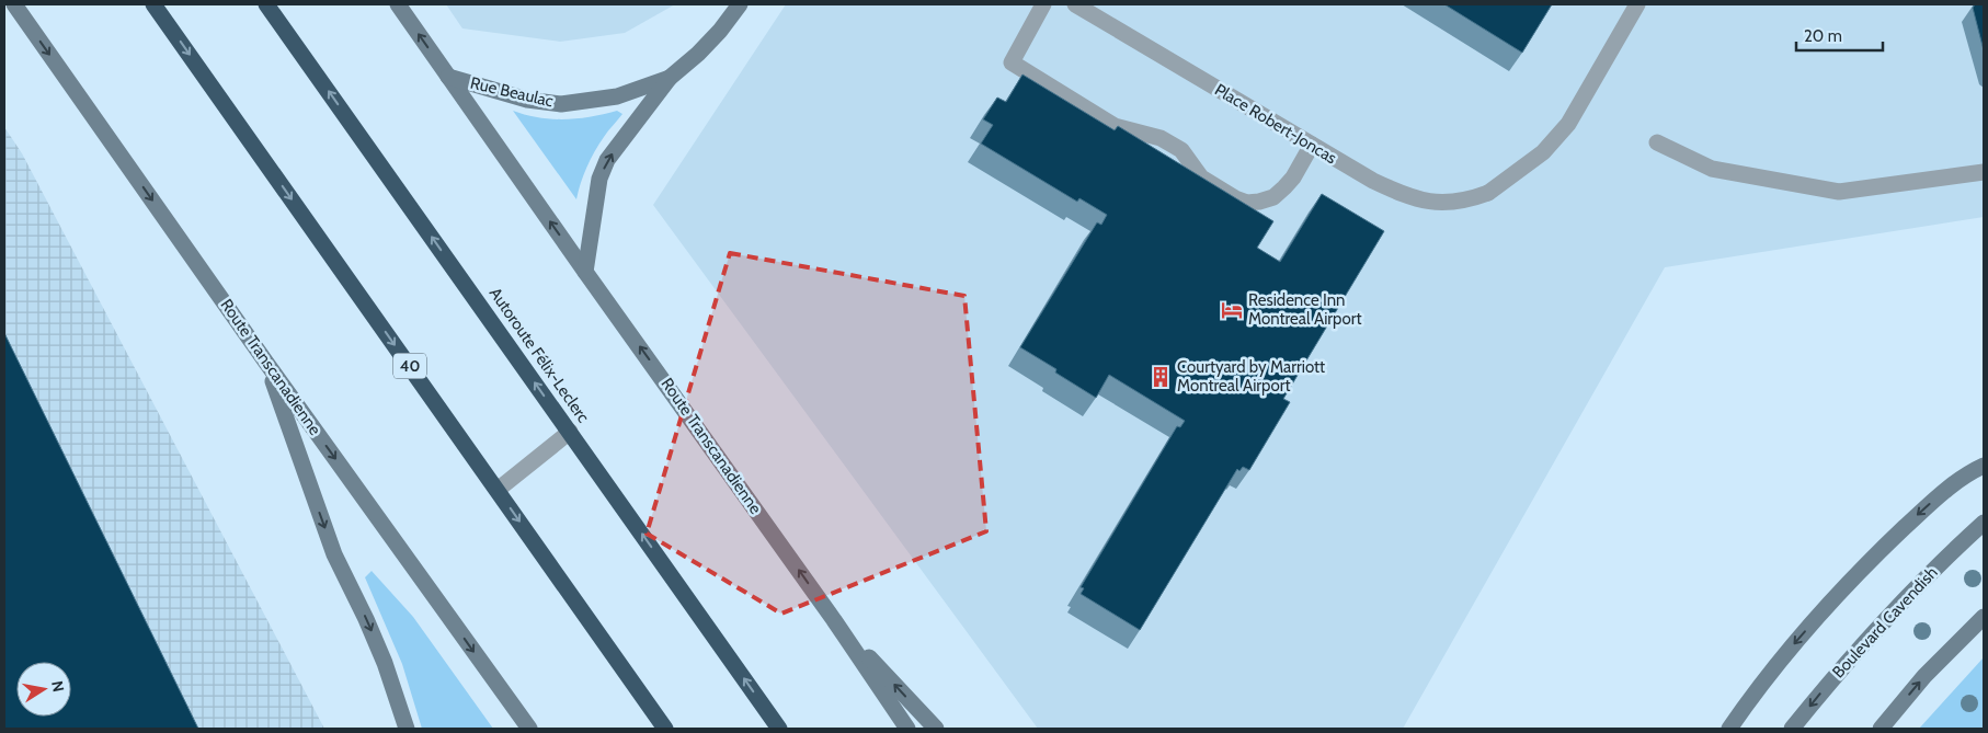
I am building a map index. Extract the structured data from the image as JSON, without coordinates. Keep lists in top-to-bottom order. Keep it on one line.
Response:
{"streets":{"highway":["Autoroute Félix-Leclerc","40"],"main road":["Rue Beaulac","Route Transcanadienne","Boulevard Cavendish"],"street":["Place Robert-Joncas"]},"crossings":[["Rue Beaulac","Route Transcanadienne"]],"one_way":["Rue Beaulac"],"places":{"hotel":["Residence Inn Montreal Airport"],"building":["Courtyard by Marriott Montreal Airport"]},"scale_bar":"20 m","north":"right"}
